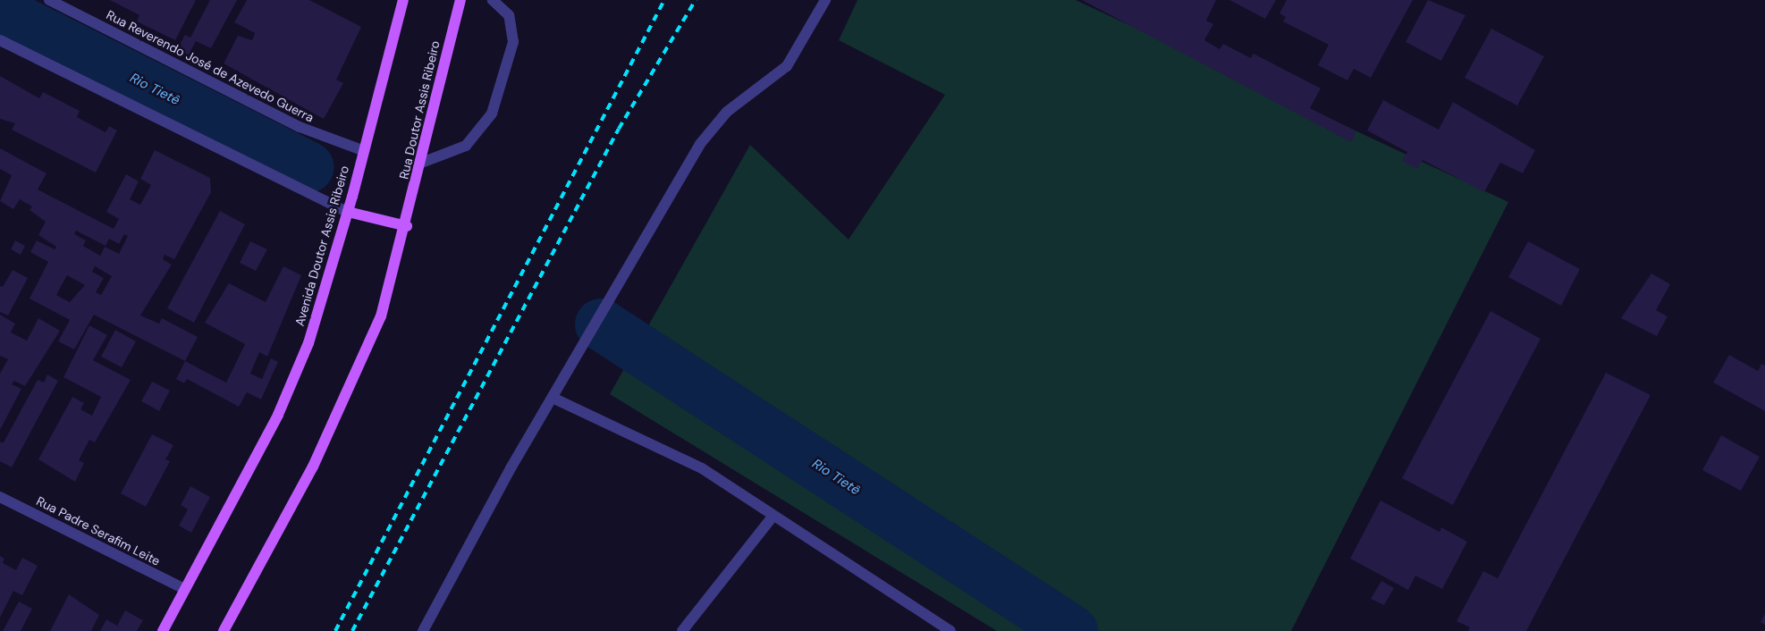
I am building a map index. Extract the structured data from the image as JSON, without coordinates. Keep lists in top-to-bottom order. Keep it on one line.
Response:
{"streets":{"main road":["Rua Doutor Assis Ribeiro","Avenida Doutor Assis Ribeiro"],"street":["Rua Reverendo José de Azevedo Guerra","Rua Padre Serafim Leite"]},"crossings":[["Rua Reverendo José de Azevedo Guerra","Avenida Doutor Assis Ribeiro"],["Avenida Doutor Assis Ribeiro","Rua Padre Serafim Leite"]],"water":["Rio Tietê"]}
